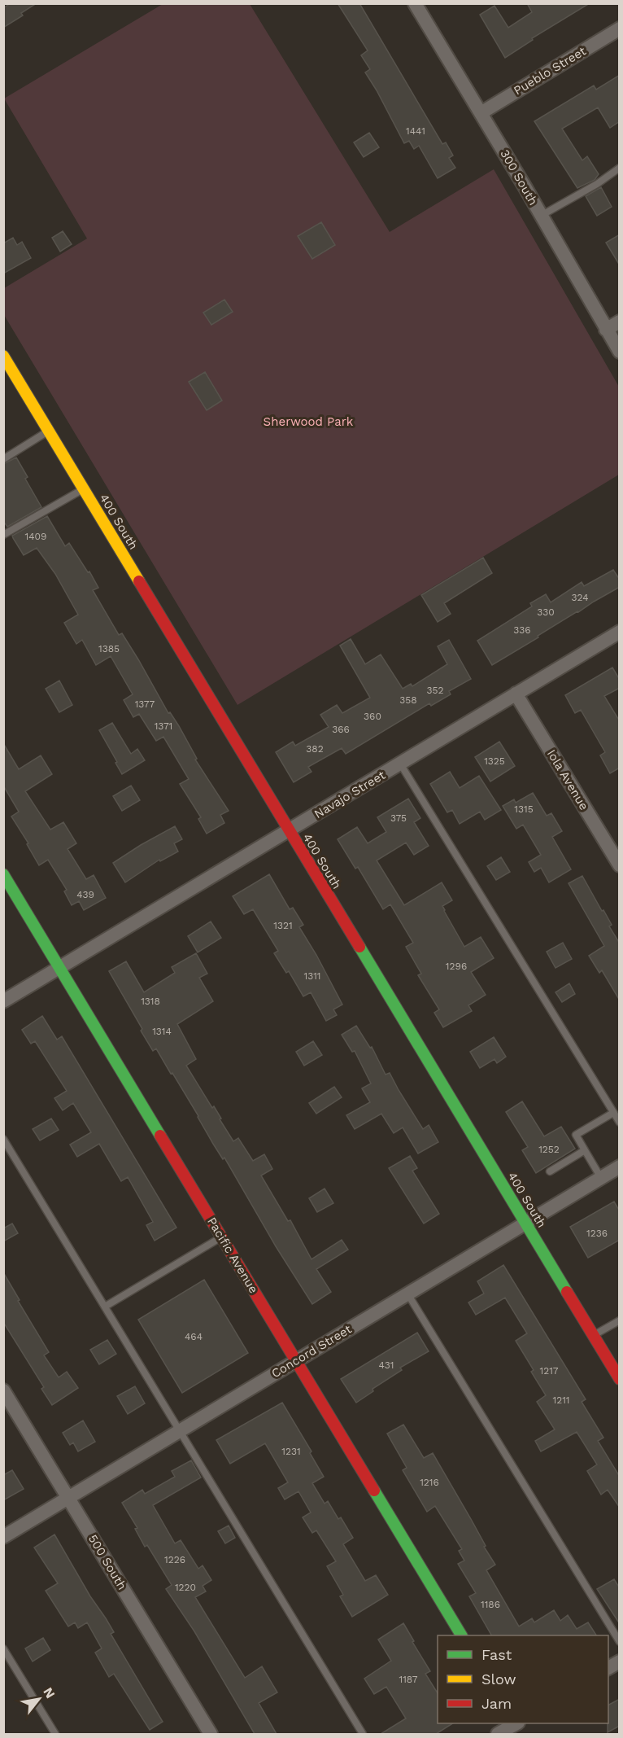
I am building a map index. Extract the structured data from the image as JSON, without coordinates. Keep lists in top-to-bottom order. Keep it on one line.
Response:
{"streets":{"main road":["400 South","Pacific Avenue"],"street":["Pueblo Street","300 South","Iola Avenue","Navajo Street","Concord Street","500 South"]},"crossings":[["Pueblo Street","300 South"],["400 South","Navajo Street"],["400 South","Concord Street"],["Iola Avenue","Navajo Street"],["Navajo Street","Pacific Avenue"],["Pacific Avenue","Concord Street"],["Concord Street","500 South"]],"parks":["Sherwood Park"],"house_numbers":["1441","1409","324","330","336","1385","352","358","1377","360","1371","366","382","1325","1315","375","439","1321","1296","1311","1318","1314","1252","1236","464","431","1217","1211","1231","1216","1226","1220","1186","1187"],"legend":["Fast","Slow","Jam"],"north":"top right"}
